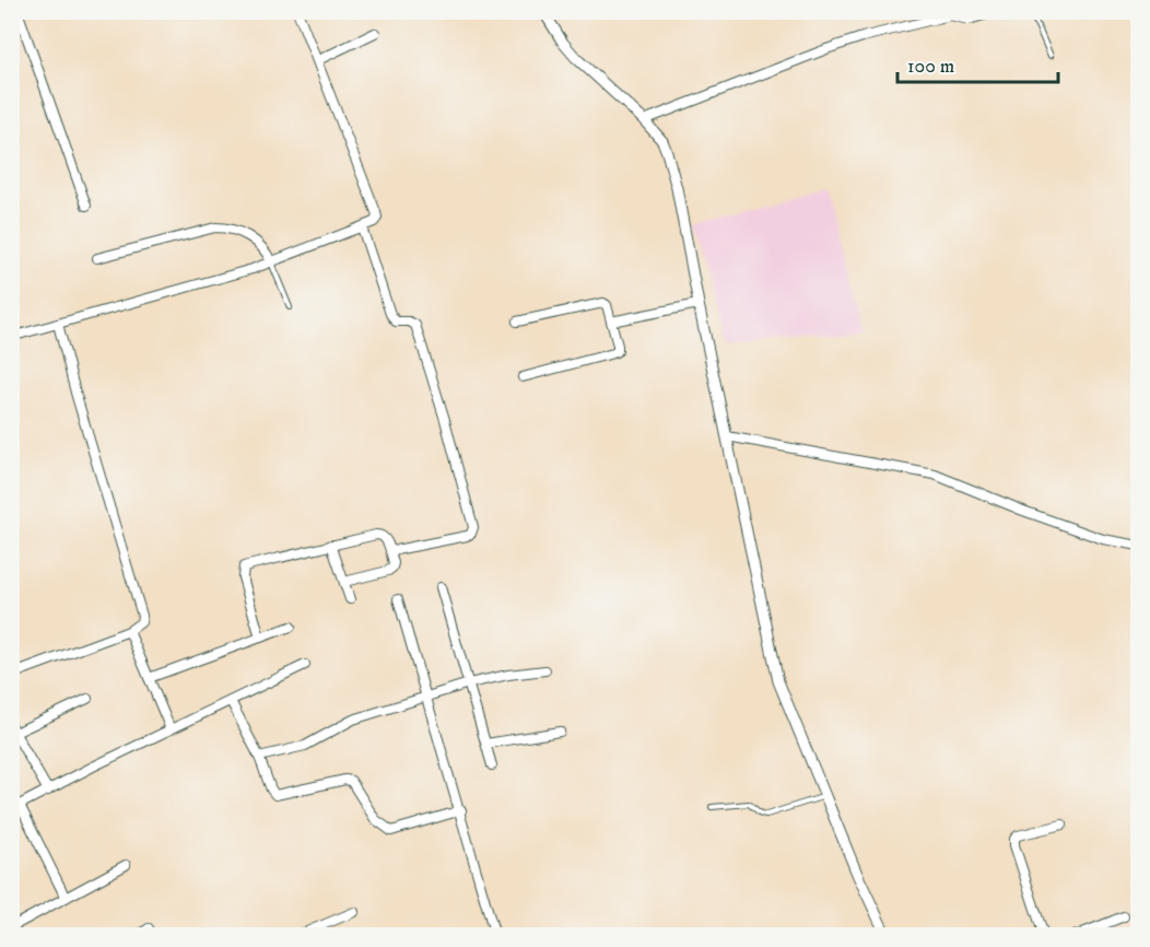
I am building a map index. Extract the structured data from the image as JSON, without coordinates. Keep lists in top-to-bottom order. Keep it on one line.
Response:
{"scale_bar":"100 m"}
